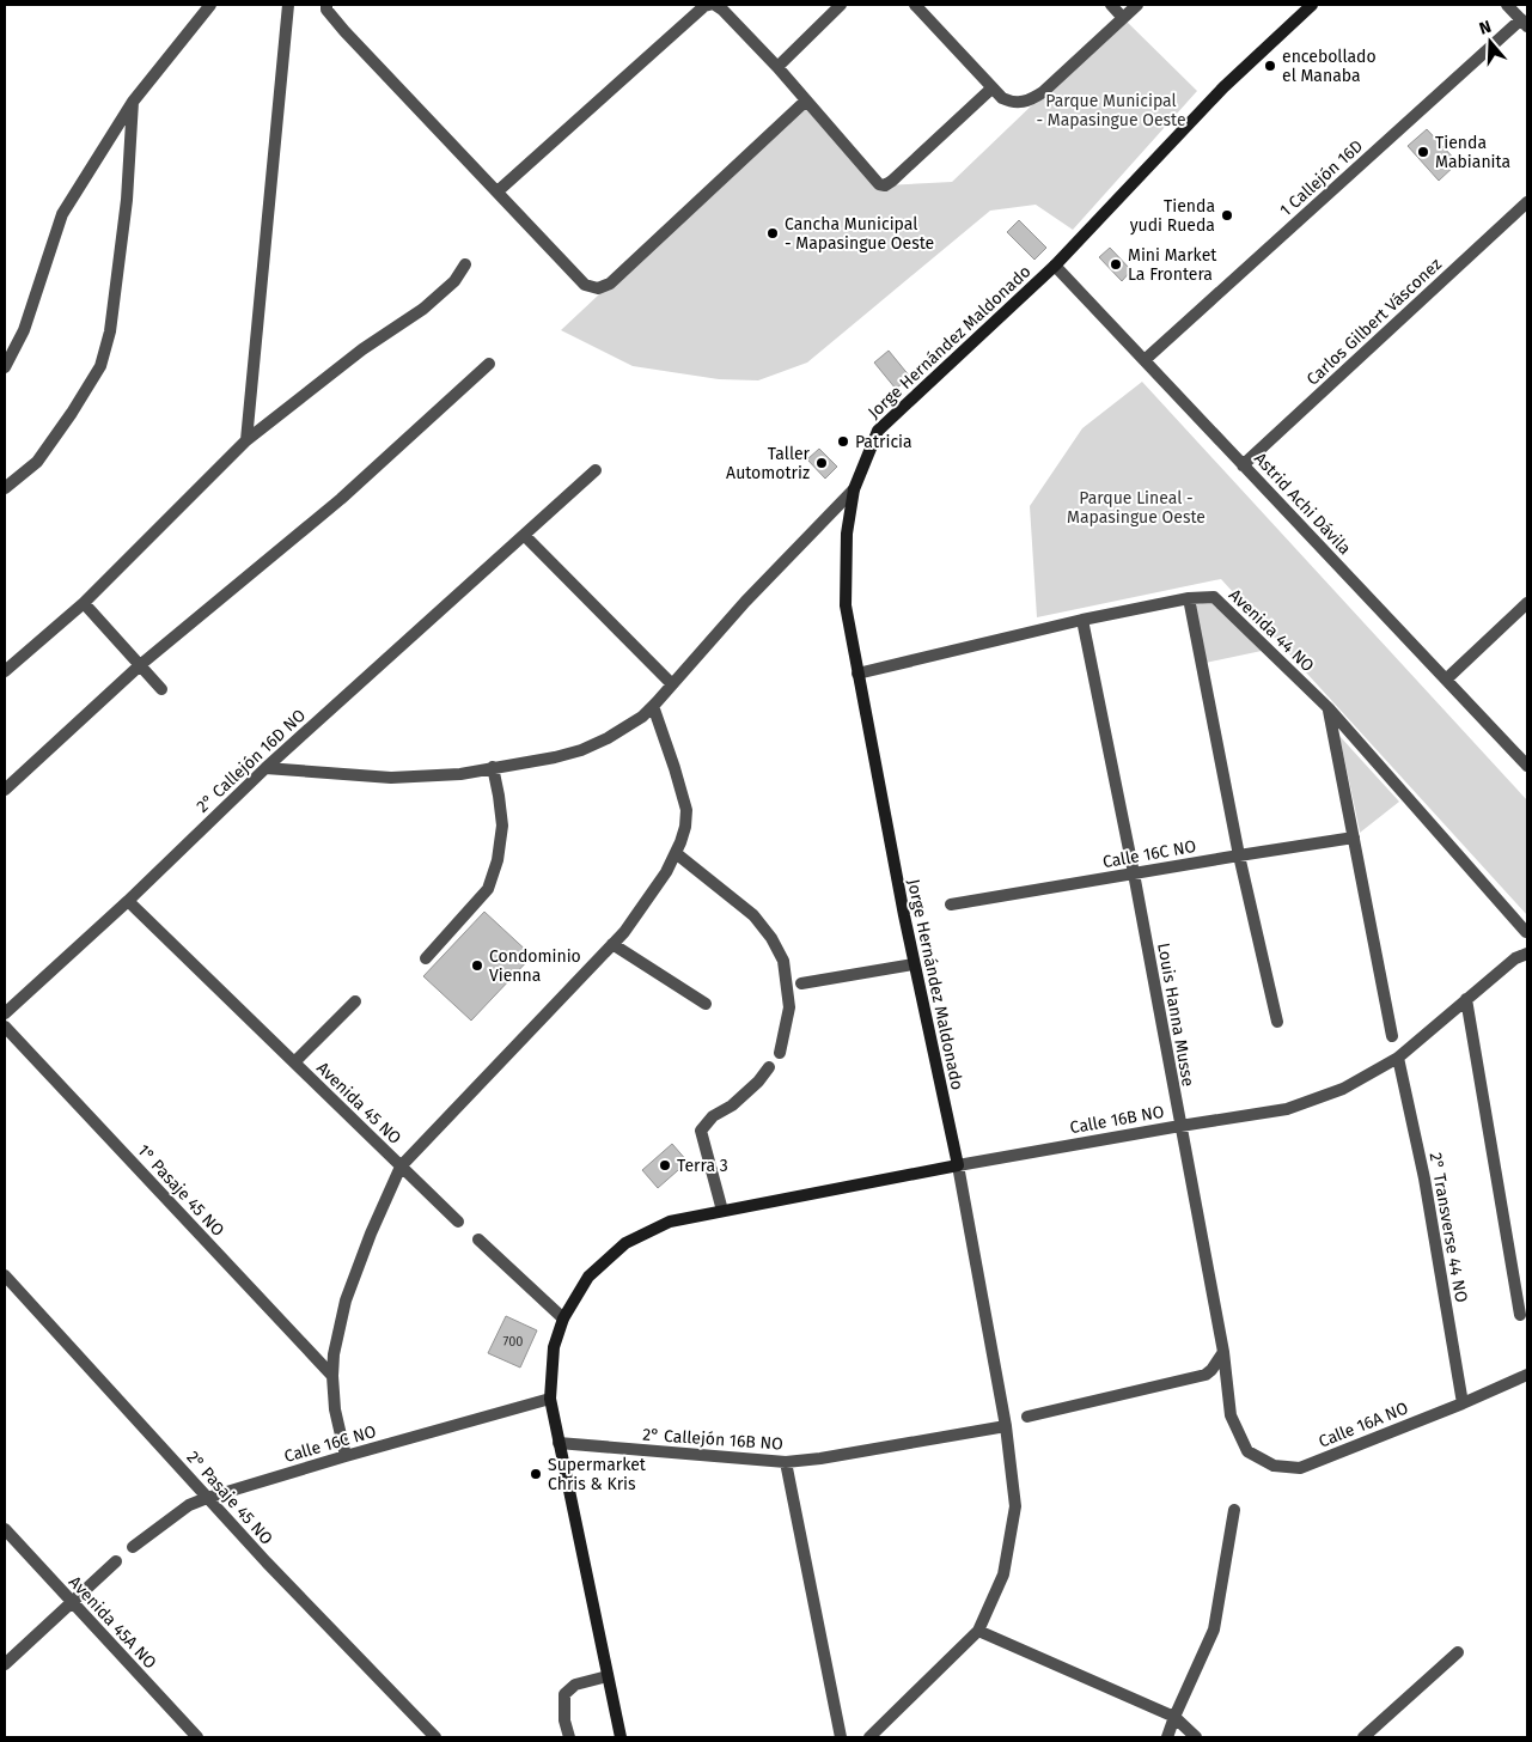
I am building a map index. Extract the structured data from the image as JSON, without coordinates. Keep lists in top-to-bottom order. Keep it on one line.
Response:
{"streets":{"street":["1 Callejón 16D","Carlos Gilbert Vásconez","Jorge Hernández Maldonado","Astrid Achi Dávila","Avenida 44 NO","2° Callejón 16D NO","Calle 16C NO","Louis Hanna Musse","Avenida 45 NO","Calle 16B NO","1° Pasaje 45 NO","2° Transverse 44 NO","Calle 16A NO","2° Callejón 16B NO","2° Pasaje 45 NO","Avenida 45A NO"]},"crossings":[["1 Callejón 16D","Astrid Achi Dávila"],["Carlos Gilbert Vásconez","Astrid Achi Dávila"],["Jorge Hernández Maldonado","Astrid Achi Dávila"],["Jorge Hernández Maldonado","Avenida 44 NO"],["Jorge Hernández Maldonado","Calle 16B NO"],["Jorge Hernández Maldonado","2° Callejón 16B NO"],["Avenida 44 NO","Louis Hanna Musse"],["2° Callejón 16D NO","Avenida 45 NO"],["Calle 16C NO","Louis Hanna Musse"],["Calle 16C NO","Avenida 45 NO"],["Calle 16C NO","Calle 16B NO"],["Calle 16C NO","2° Pasaje 45 NO"],["Louis Hanna Musse","Calle 16B NO"],["Louis Hanna Musse","Calle 16A NO"],["Avenida 45 NO","1° Pasaje 45 NO"],["Calle 16B NO","2° Transverse 44 NO"],["Calle 16B NO","2° Callejón 16B NO"],["2° Transverse 44 NO","Calle 16A NO"]],"parks":["Parque Municipal - Mapasingue Oeste","Parque Lineal - Mapasingue Oeste"],"places":["encebollado el Manaba","Tienda Mabianita","Tienda yudi Rueda","Cancha Municipal - Mapasingue Oeste","Mini Market La Frontera","Patricia","Taller Automotriz","Condominio Vienna","Terra 3","Supermarket Chris & Kris"],"house_numbers":["700"],"north":"top"}
